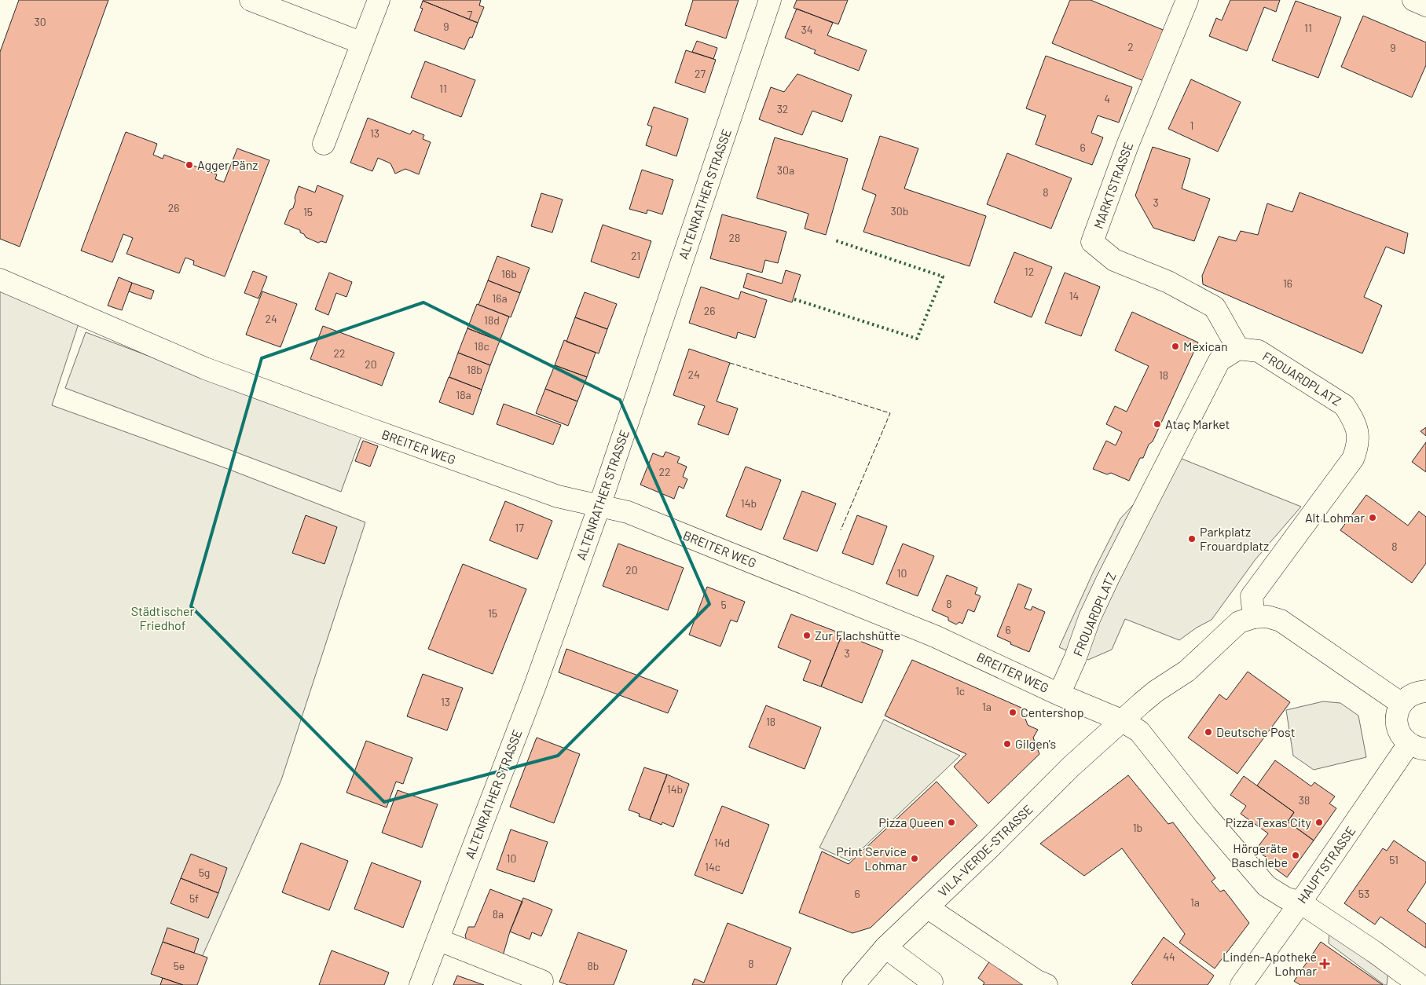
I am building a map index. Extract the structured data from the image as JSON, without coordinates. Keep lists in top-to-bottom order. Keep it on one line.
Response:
{"streets":{"street":["MARKTSTRASSE","ALTENRATHER STRASSE","FROUARDPLATZ","BREITER WEG","VILA-VERDE-STRASSE","HAUPTSTRASSE"]},"crossings":[["MARKTSTRASSE","FROUARDPLATZ"],["ALTENRATHER STRASSE","BREITER WEG"],["FROUARDPLATZ","BREITER WEG"],["BREITER WEG","VILA-VERDE-STRASSE"],["BREITER WEG","HAUPTSTRASSE"]],"parks":["Städtischer Friedhof"],"places":{"other":["Agger Pänz","Mexican","Ataç Market","Alt Lohmar","Parkplatz Frouardplatz","Zur Flachshütte","Centershop","Deutsche Post","Gilgen's","Pizza Queen","Pizza Texas City","Hörgeräte Baschlebe","Print Service Lohmar"],"health":["Linden-Apotheke Lohmar"]},"house_numbers":["7","30","9","11","34","2","9","27","11","4","32","1","13","6","30a","8","3","26","30b","15","28","21","12","16b","16","14","16a","26","24","18d","18c","22","20","18b","24","18","18a","22","14b","17","8","20","10","8","5","15","6","3","1c","13","1a","18","14b","38","1b","14d","10","51","14c","5g","6","53","5f","1a","8a","44","8","5e","8b"]}
